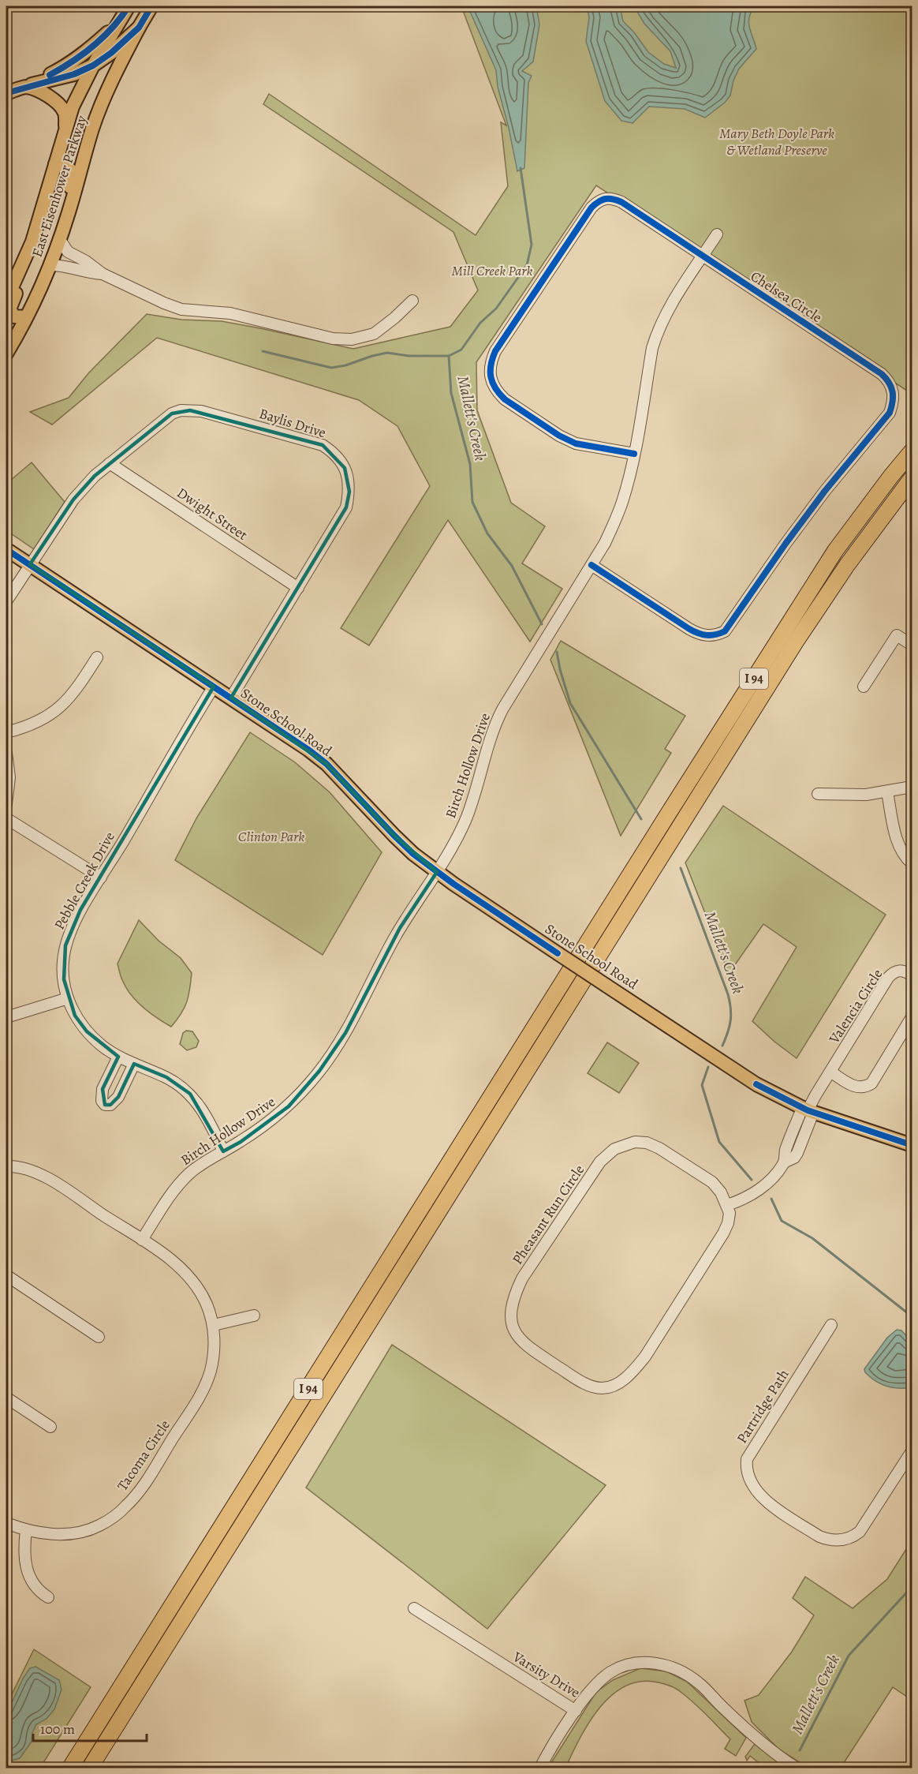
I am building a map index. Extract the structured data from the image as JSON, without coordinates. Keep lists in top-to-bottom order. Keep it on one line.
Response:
{"streets":{"highway":["I 94"],"main road":["East Eisenhower Parkway","Stone School Road"],"street":["Chelsea Circle","Baylis Drive","Dwight Street","Birch Hollow Drive","Pebble Creek Drive","Valencia Circle","Pheasant Run Circle","Partridge Path","Tacoma Circle","Varsity Drive"]},"crossings":[["Chelsea Circle","Birch Hollow Drive"],["Baylis Drive","Dwight Street"],["Baylis Drive","Stone School Road"],["Stone School Road","Birch Hollow Drive"],["Stone School Road","Pebble Creek Drive"],["Stone School Road","Valencia Circle"],["Birch Hollow Drive","Pebble Creek Drive"],["Birch Hollow Drive","Tacoma Circle"],["Valencia Circle","Pheasant Run Circle"]],"water":["Mallett's Creek"],"parks":["Mary Beth Doyle Park & Wetland Preserve","Mill Creek Park","Clinton Park"],"scale_bar":"100 m"}
